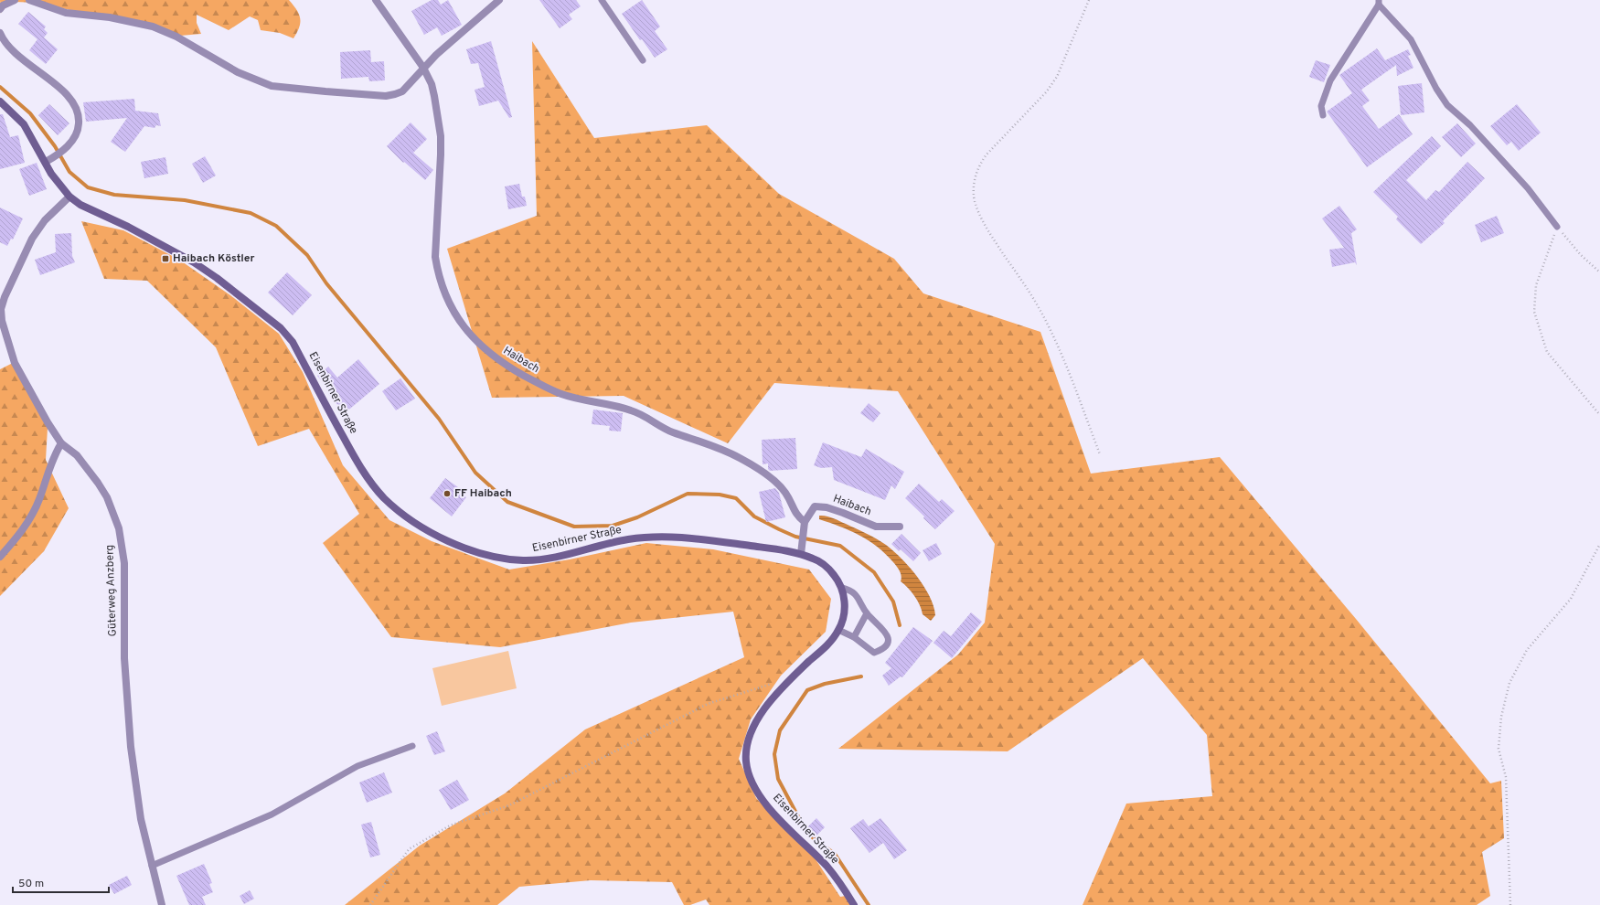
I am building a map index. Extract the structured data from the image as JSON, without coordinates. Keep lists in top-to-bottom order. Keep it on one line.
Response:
{"streets":{"main road":["Eisenbirner Straße"],"street":["Haibach","Güterweg Anzberg"]},"crossings":[["Haibach","Eisenbirner Straße"],["Eisenbirner Straße","Güterweg Anzberg"]],"places":{"transit":["Haibach Köstler"],"other":["FF Haibach"]},"scale_bar":"50 m"}
